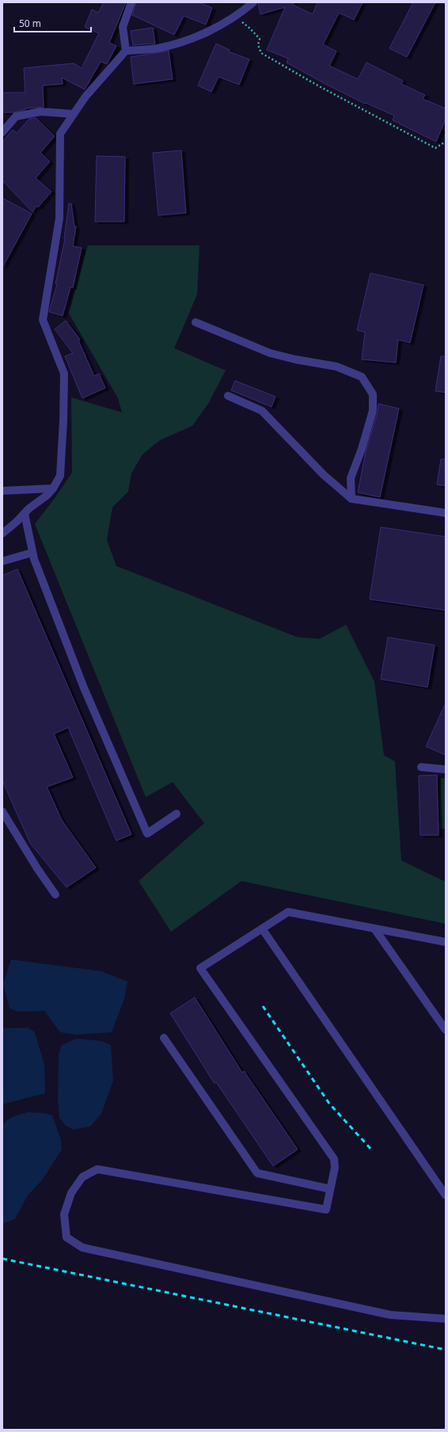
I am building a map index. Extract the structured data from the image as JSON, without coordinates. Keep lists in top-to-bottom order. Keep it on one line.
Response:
{"scale_bar":"50 m"}
